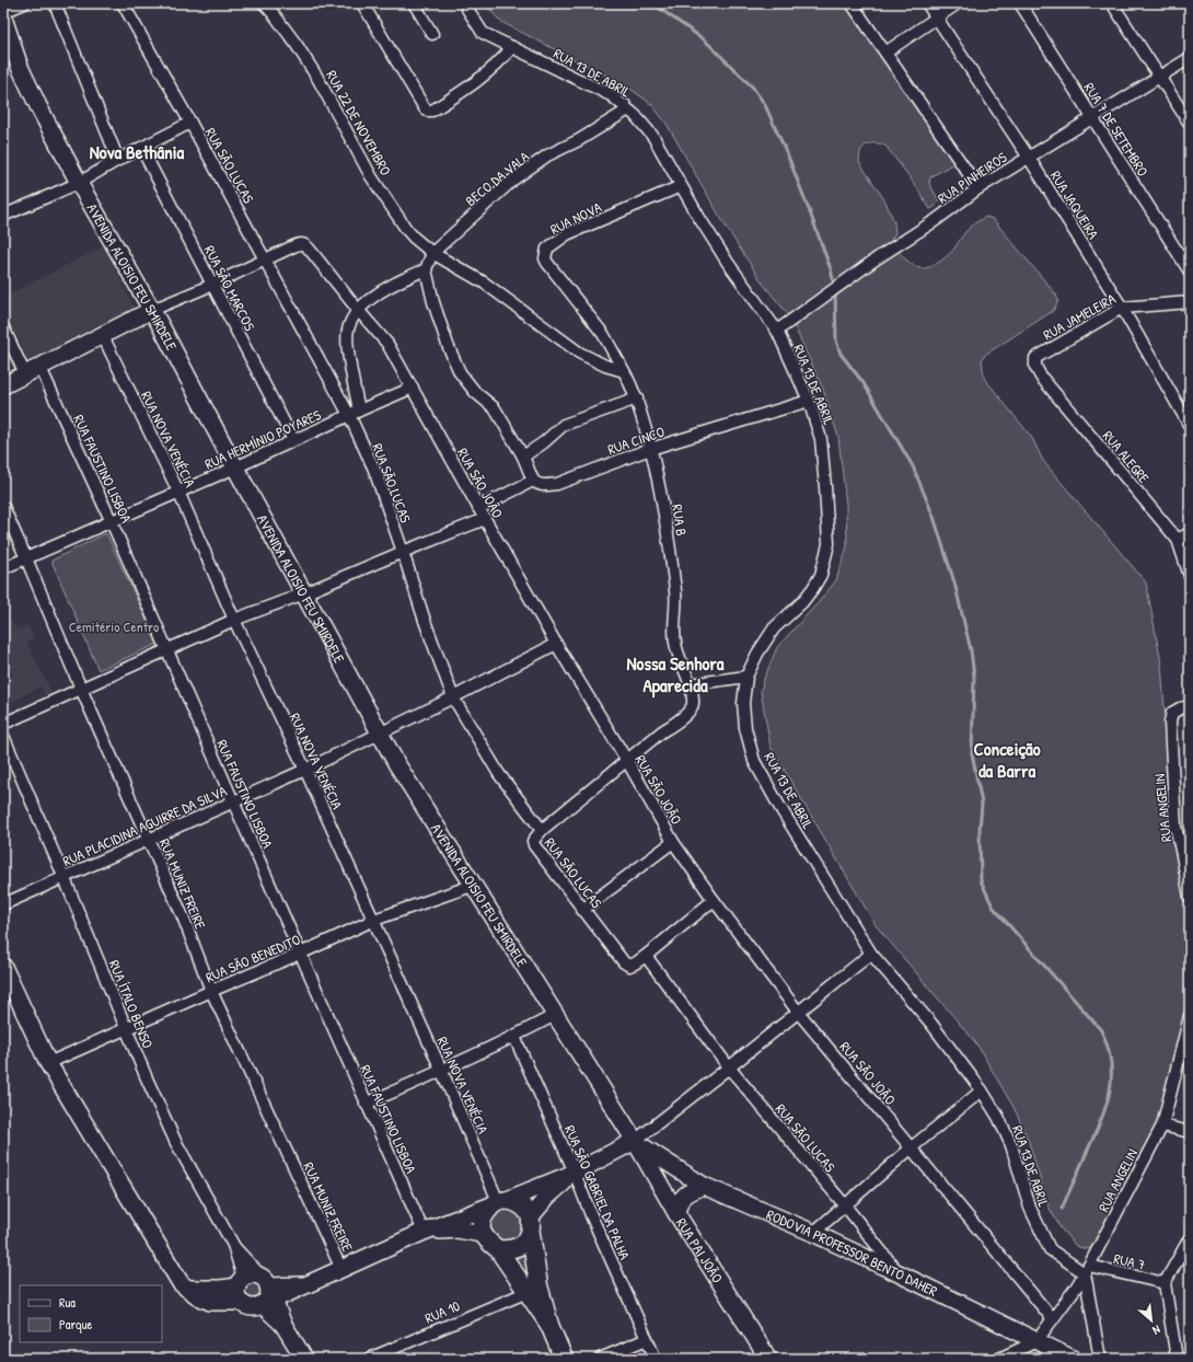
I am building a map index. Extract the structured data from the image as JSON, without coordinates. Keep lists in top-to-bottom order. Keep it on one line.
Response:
{"streets":{"street":["RUA 13 DE ABRIL","RUA 22 DE NOVEMBRO","RUA 7 DE SETEMBRO","RUA SÃO LUCAS","RUA PINHEIROS","BECO DA VALA","RUA JAQUEIRA","RUA NOVA","AVENIDA ALOISIO FEU SMIRDELE","RUA SÃO MARCOS","RUA JAMELEIRA","RUA NOVA VENÉCIA","RUA HERMÍNIO POYARES","RUA CINCO","RUA ALEGRE","RUA FAUSTINO LISBOA","RUA SÃO JOÃO","RUA B","RUA ANGELIN","RUA PLACIDINA AGUIRRE DA SILVA","RUA MUNIZ FREIRE","RUA SÃO BENEDITO","RUA ÍTALO BENSO","RUA SÃO GABRIEL DA PALHA","RUA PAI JOÃO","RODOVIA PROFESSOR BENTO DAHER","RUA 7","RUA 10"]},"crossings":[["RUA 13 DE ABRIL","RUA PINHEIROS"],["RUA 13 DE ABRIL","BECO DA VALA"],["RUA 13 DE ABRIL","RUA NOVA"],["RUA 13 DE ABRIL","RUA CINCO"],["RUA 13 DE ABRIL","RUA ANGELIN"],["RUA 13 DE ABRIL","RUA 7"],["RUA 22 DE NOVEMBRO","BECO DA VALA"],["RUA 7 DE SETEMBRO","RUA PINHEIROS"],["RUA SÃO LUCAS","RUA HERMÍNIO POYARES"],["RUA SÃO LUCAS","RUA SÃO JOÃO"],["RUA SÃO LUCAS","RUA B"],["RUA SÃO LUCAS","RUA PLACIDINA AGUIRRE DA SILVA"],["RUA SÃO LUCAS","RODOVIA PROFESSOR BENTO DAHER"],["RUA PINHEIROS","RUA JAQUEIRA"],["RUA JAQUEIRA","RUA JAMELEIRA"],["RUA NOVA","RUA B"],["AVENIDA ALOISIO FEU SMIRDELE","RUA HERMÍNIO POYARES"],["AVENIDA ALOISIO FEU SMIRDELE","RUA PLACIDINA AGUIRRE DA SILVA"],["AVENIDA ALOISIO FEU SMIRDELE","RUA SÃO BENEDITO"],["AVENIDA ALOISIO FEU SMIRDELE","RUA PAI JOÃO"],["AVENIDA ALOISIO FEU SMIRDELE","RODOVIA PROFESSOR BENTO DAHER"],["RUA SÃO MARCOS","RUA HERMÍNIO POYARES"],["RUA JAMELEIRA","RUA ALEGRE"],["RUA NOVA VENÉCIA","RUA HERMÍNIO POYARES"],["RUA NOVA VENÉCIA","RUA PLACIDINA AGUIRRE DA SILVA"],["RUA NOVA VENÉCIA","RUA SÃO BENEDITO"],["RUA HERMÍNIO POYARES","RUA FAUSTINO LISBOA"],["RUA HERMÍNIO POYARES","RUA SÃO JOÃO"],["RUA HERMÍNIO POYARES","RUA MUNIZ FREIRE"],["RUA CINCO","RUA B"],["RUA FAUSTINO LISBOA","RUA PLACIDINA AGUIRRE DA SILVA"],["RUA FAUSTINO LISBOA","RUA SÃO BENEDITO"],["RUA SÃO JOÃO","RUA B"],["RUA SÃO JOÃO","RUA ANGELIN"],["RUA SÃO JOÃO","RUA PLACIDINA AGUIRRE DA SILVA"],["RUA ANGELIN","RODOVIA PROFESSOR BENTO DAHER"],["RUA ANGELIN","RUA 7"],["RUA PLACIDINA AGUIRRE DA SILVA","RUA MUNIZ FREIRE"],["RUA PLACIDINA AGUIRRE DA SILVA","RUA ÍTALO BENSO"],["RUA MUNIZ FREIRE","RUA SÃO BENEDITO"],["RUA SÃO BENEDITO","RUA ÍTALO BENSO"],["RUA PAI JOÃO","RODOVIA PROFESSOR BENTO DAHER"]],"districts":["Nova Bethânia","Nossa Senhora Aparecida","Conceição da Barra"],"parks":["Cemitério Centro"],"legend":["Rua","Parque"],"north":"bottom right"}
